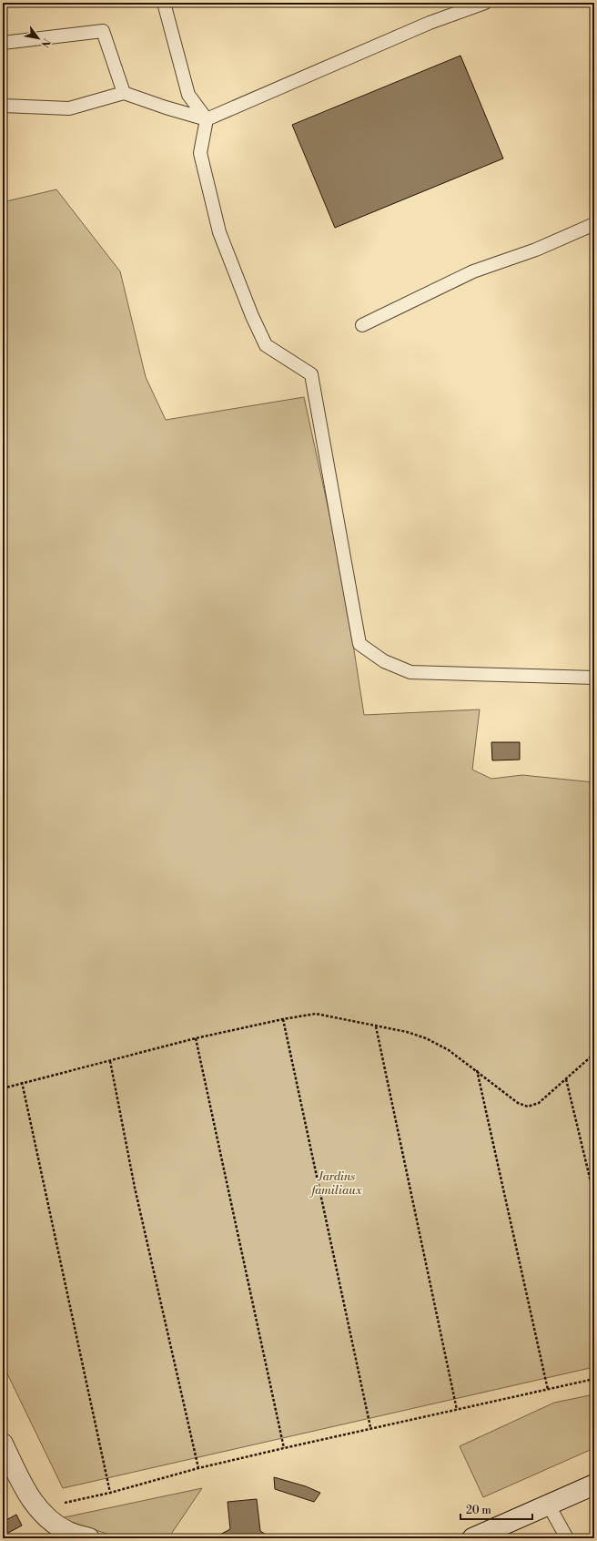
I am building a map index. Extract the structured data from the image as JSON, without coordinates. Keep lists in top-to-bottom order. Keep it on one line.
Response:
{"parks":["Jardins familiaux"],"scale_bar":"20 m","north":"bottom right"}
